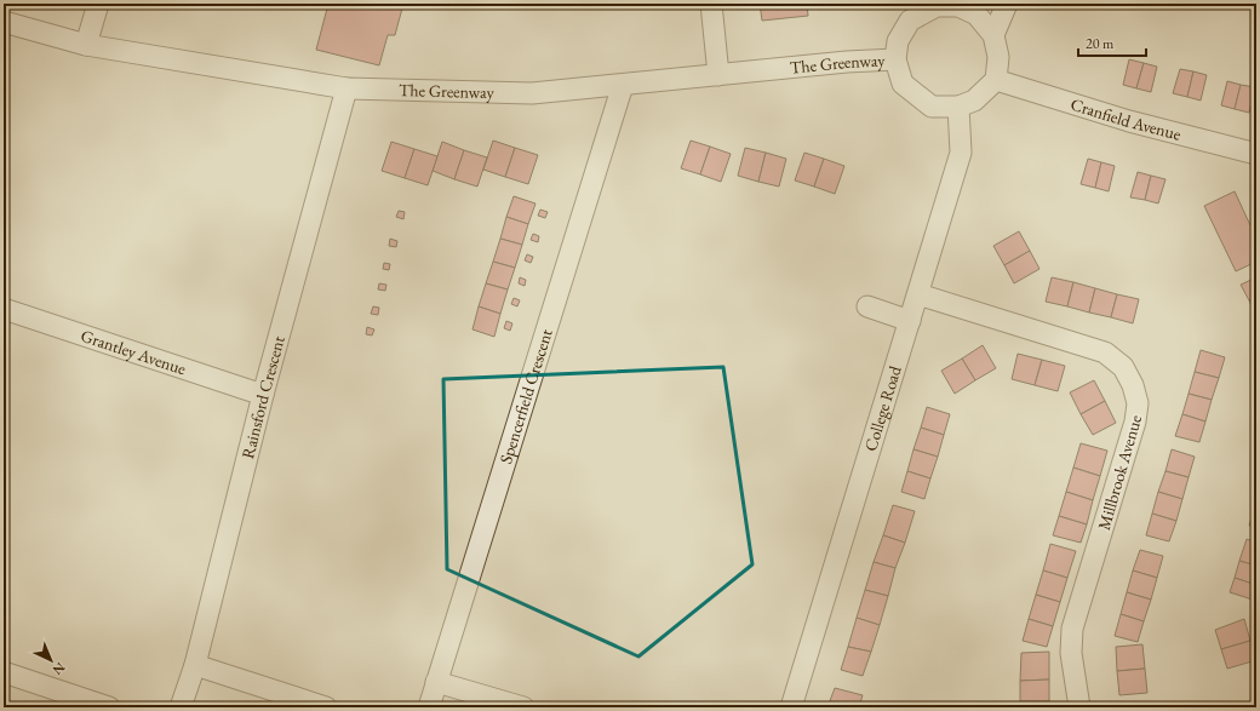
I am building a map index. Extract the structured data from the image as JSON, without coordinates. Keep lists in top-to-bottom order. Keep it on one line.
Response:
{"streets":{"street":["The Greenway","Cranfield Avenue","Grantley Avenue","Spencerfield Crescent","Rainsford Crescent","College Road","Millbrook Avenue"]},"crossings":[["The Greenway","Cranfield Avenue"],["The Greenway","Spencerfield Crescent"],["The Greenway","Rainsford Crescent"],["The Greenway","College Road"],["Cranfield Avenue","College Road"],["Grantley Avenue","Rainsford Crescent"],["College Road","Millbrook Avenue"]],"scale_bar":"20 m","north":"bottom right"}
